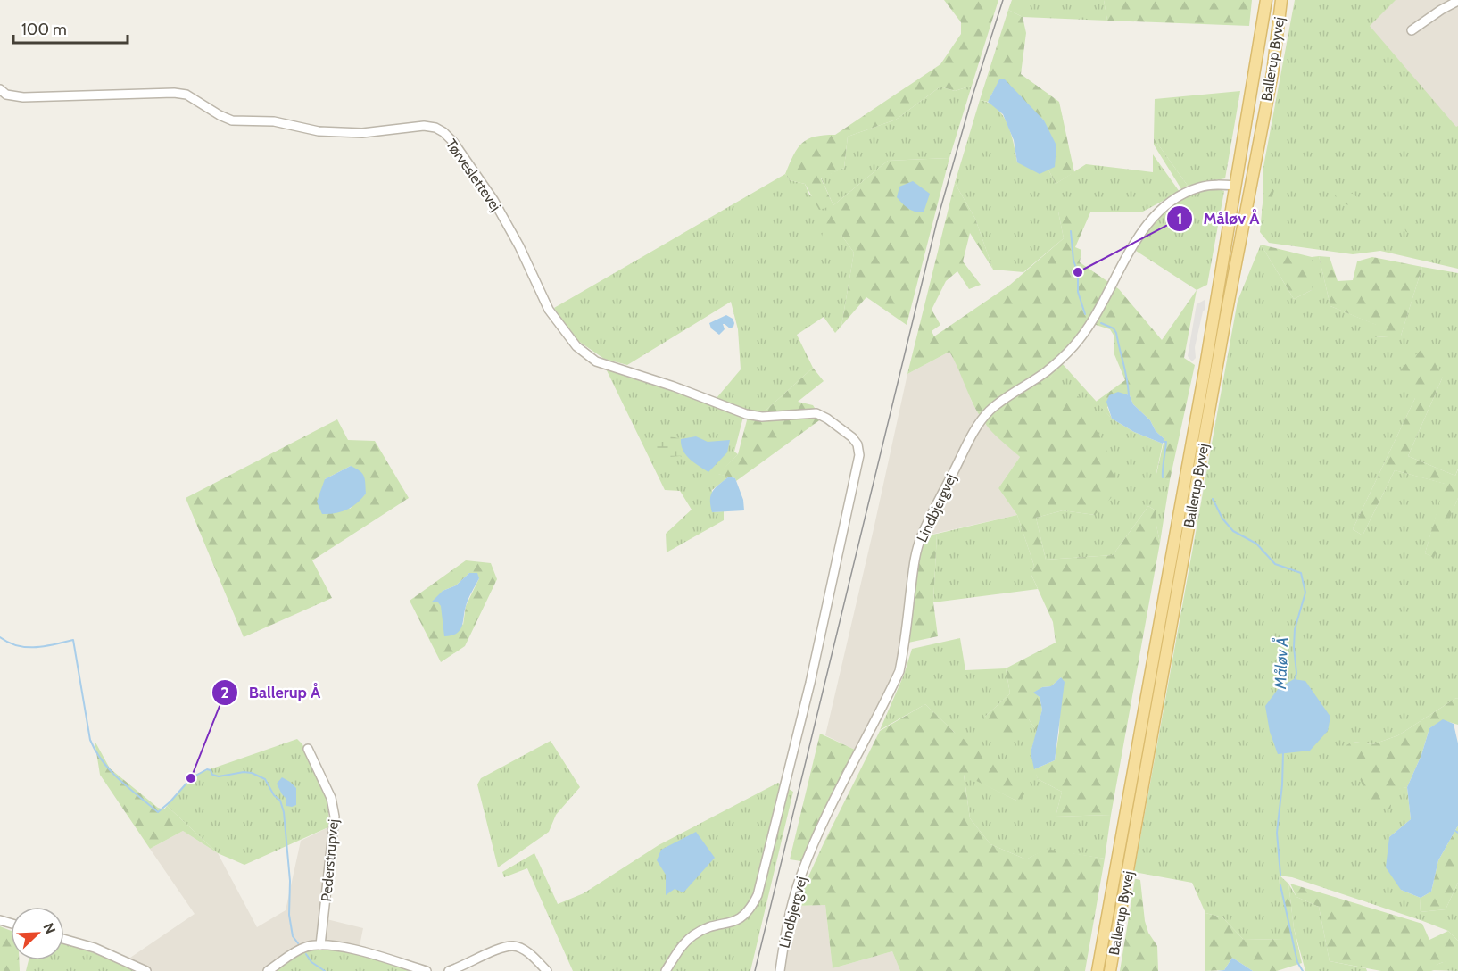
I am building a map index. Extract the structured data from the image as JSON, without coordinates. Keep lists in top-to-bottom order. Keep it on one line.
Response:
{"streets":{"main road":["Ballerup Byvej"],"street":["Tørveslettevej","Lindbjergvej","Pederstrupvej"]},"crossings":[["Ballerup Byvej","Lindbjergvej"]],"water":["Måløv Å"],"places":["Måløv Å","Ballerup Å"],"scale_bar":"100 m","north":"top right"}
